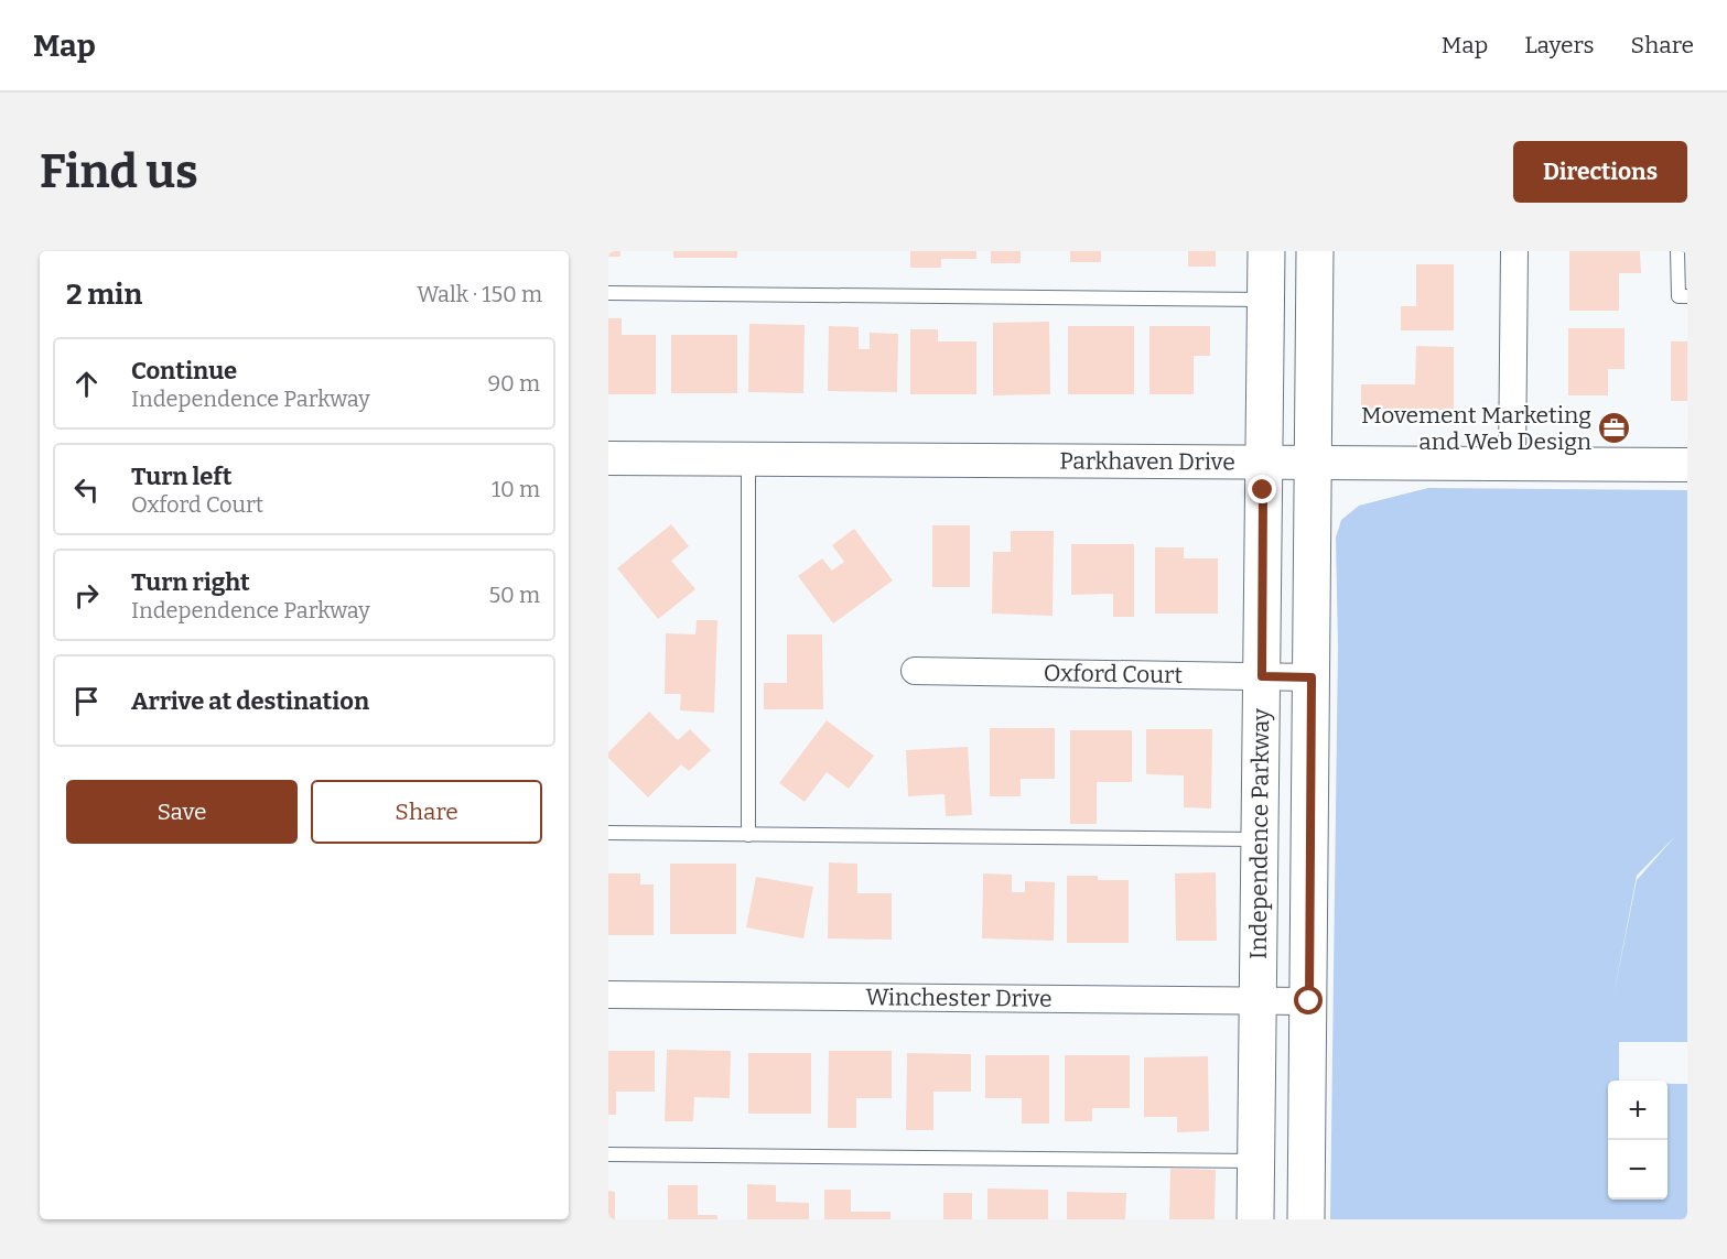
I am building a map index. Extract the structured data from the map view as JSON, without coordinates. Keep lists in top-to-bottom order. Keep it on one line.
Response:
{"streets":{"main road":["Independence Parkway"],"street":["Parkhaven Drive","Oxford Court","Winchester Drive"]},"crossings":[["Parkhaven Drive","Independence Parkway"],["Oxford Court","Independence Parkway"],["Independence Parkway","Winchester Drive"]],"places":{"office":["Movement Marketing and Web Design"]},"page":{"header":"Map","nav":["Map","Layers","Share"],"buttons":["Directions",["Save","Share"]],"title":"Find us","heading":["2 min","Walk · 150 m"],"list":[["Continue","Independence Parkway","90 m"],["Turn left","Oxford Court","10 m"],["Turn right","Independence Parkway","50 m"],"Arrive at destination"],"map_buttons":["+","−"]}}
